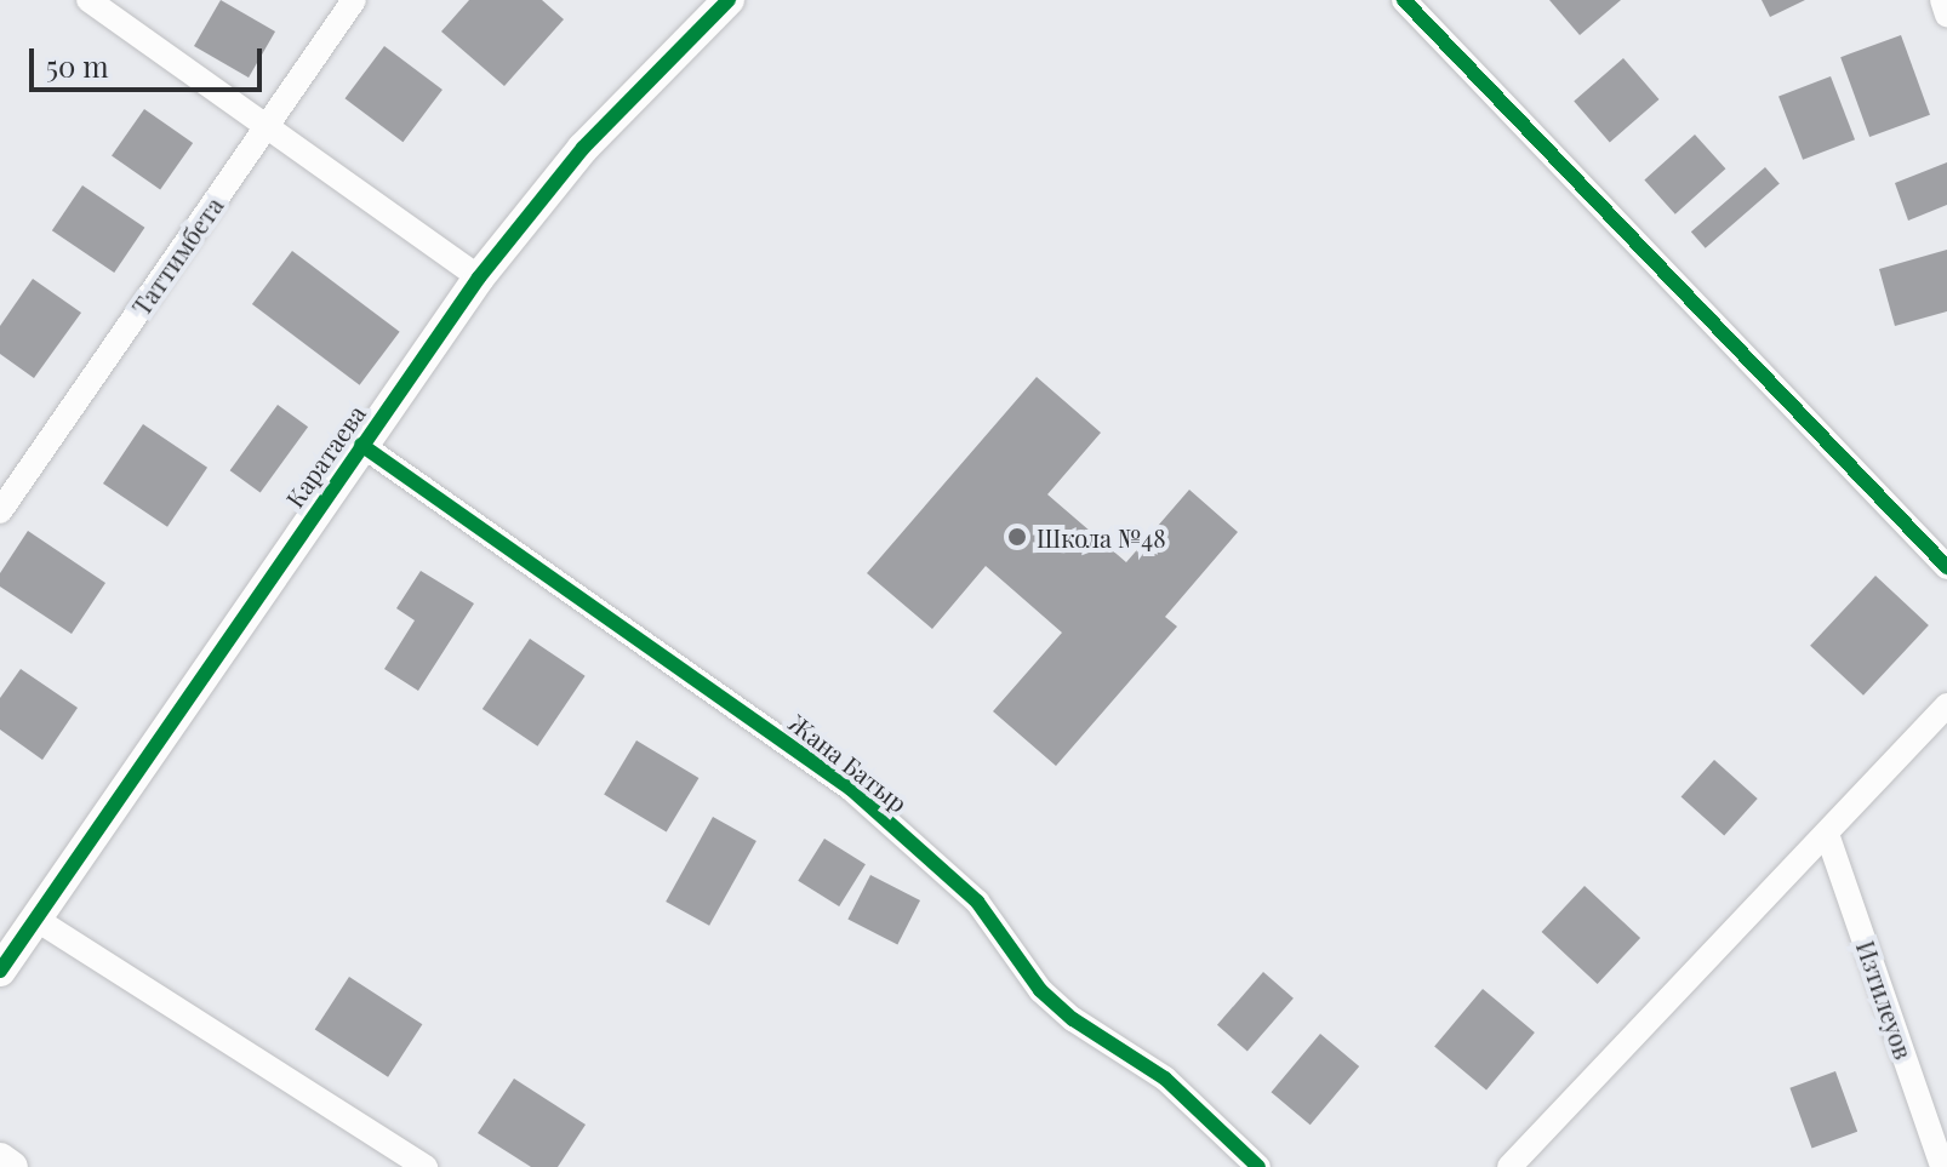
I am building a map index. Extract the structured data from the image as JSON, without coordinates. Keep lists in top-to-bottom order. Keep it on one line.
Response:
{"streets":{"street":["Таттимбета","Каратаева","Жана Батыр","Изтилеуов"]},"crossings":[["Каратаева","Жана Батыр"]],"places":["Школа №48"],"scale_bar":"50 m"}
